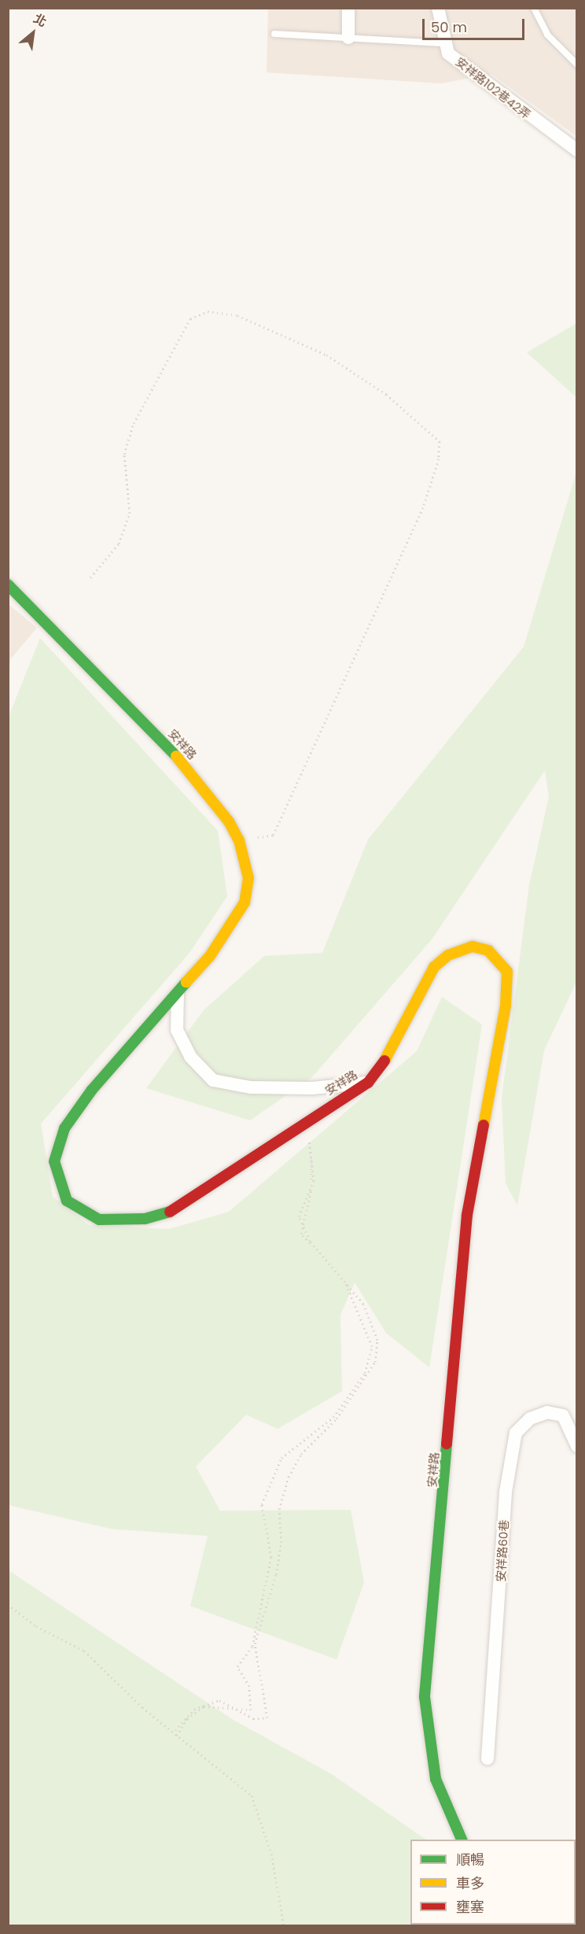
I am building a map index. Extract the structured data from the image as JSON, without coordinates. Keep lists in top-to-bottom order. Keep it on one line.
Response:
{"streets":{"street":["安祥路102巷42弄","安祥路","安祥路60巷"]},"legend":["順暢","車多","壅塞"],"scale_bar":"50 m","north":"top right"}
